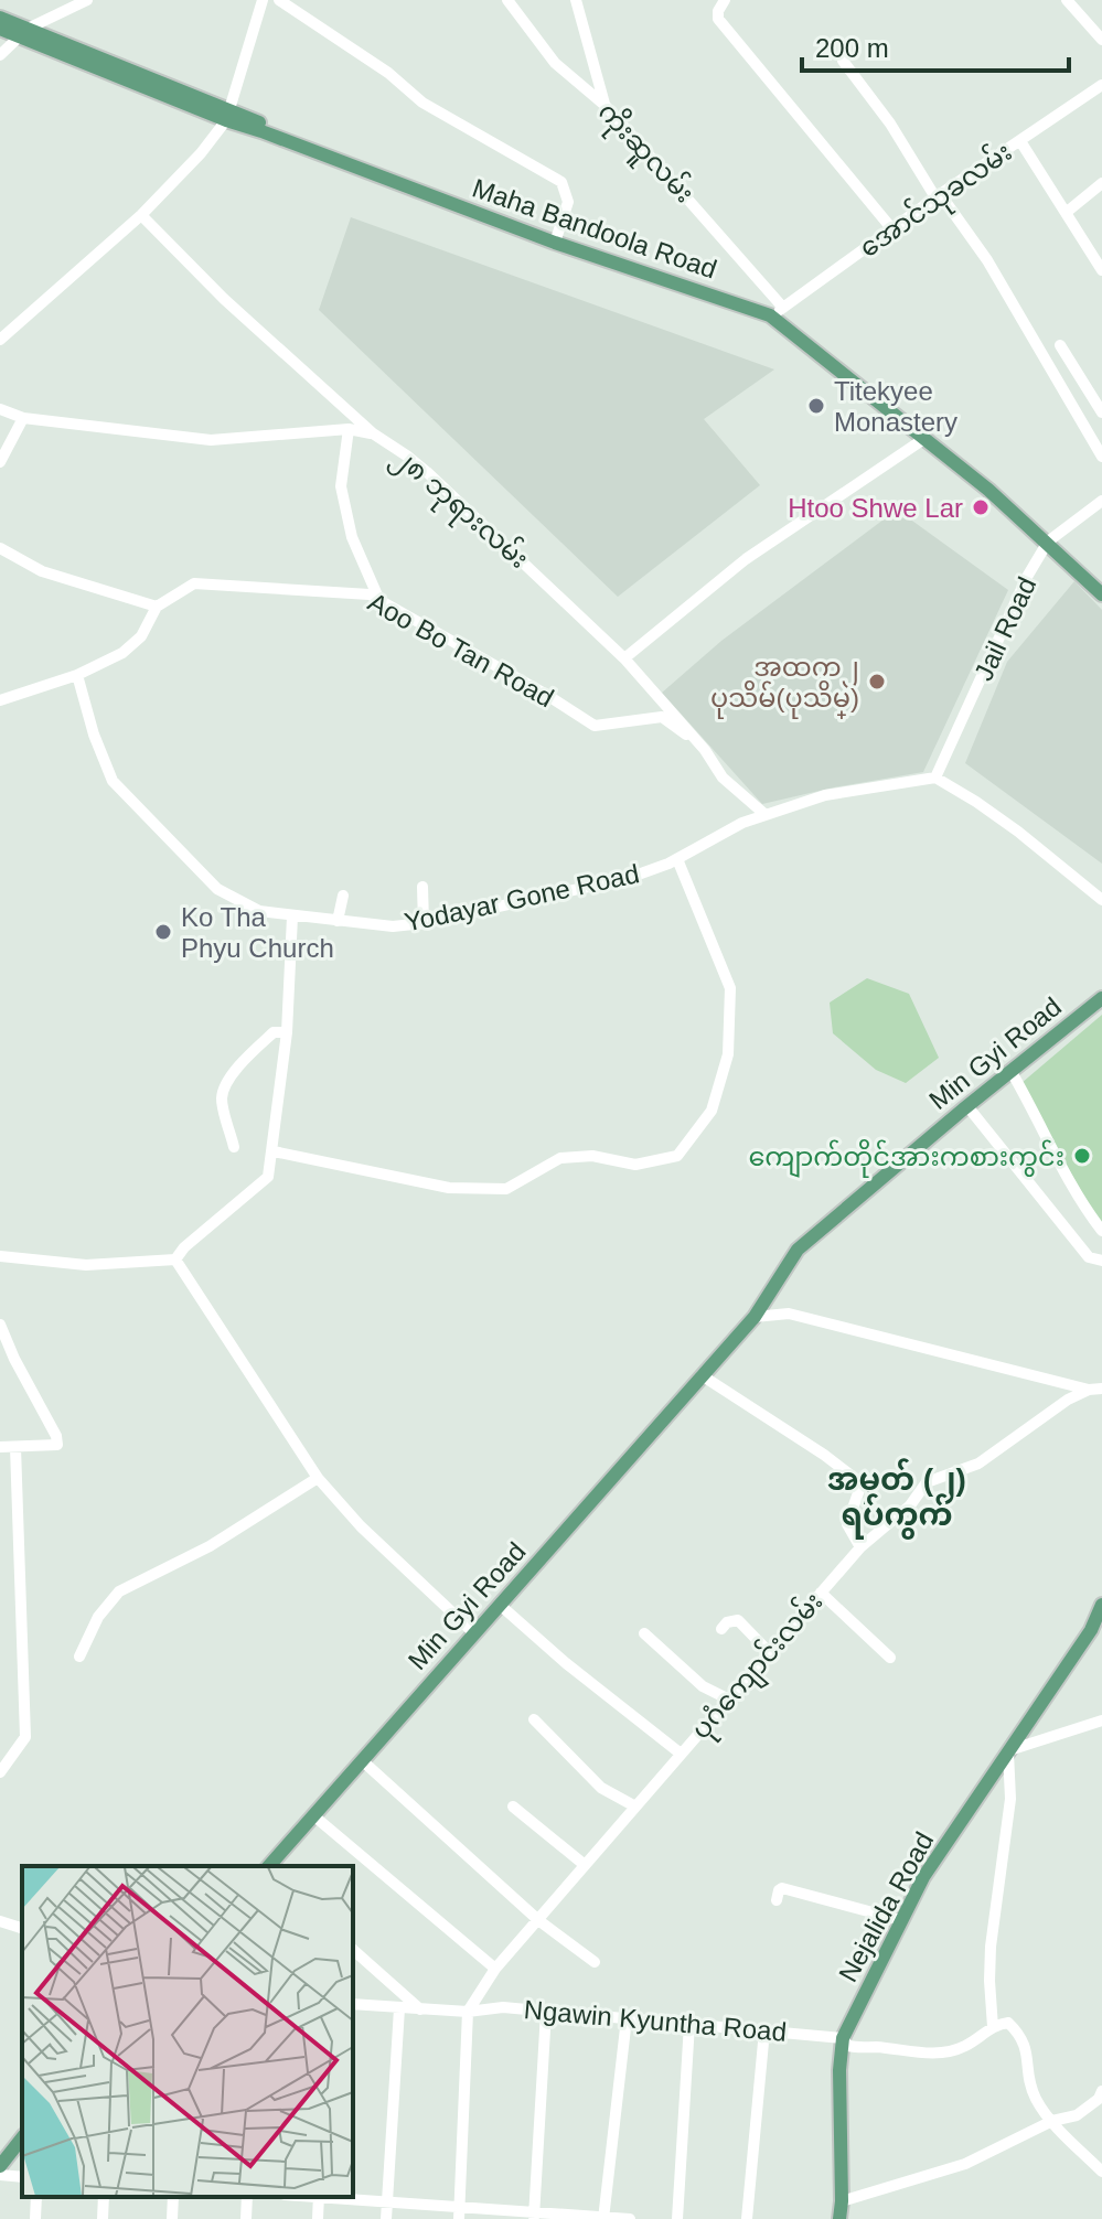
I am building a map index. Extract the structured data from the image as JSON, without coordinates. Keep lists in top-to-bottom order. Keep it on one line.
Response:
{"streets":{"main road":["Maha Bandoola Road","Min Gyi Road","Nejalida Road"],"street":["ကိုးဆူလမ်း","အောင်သုခလမ်း","၂၈ ဘုရားလမ်း","Jail Road","Aoo Bo Tan Road","Yodayar Gone Road","ပုဂံကျောင်းလမ်း","Ngawin Kyuntha Road"]},"crossings":[["ကိုးဆူလမ်း","အောင်သုခလမ်း"],["ကိုးဆူလမ်း","Maha Bandoola Road"],["အောင်သုခလမ်း","Maha Bandoola Road"],["Maha Bandoola Road","Jail Road"],["၂၈ ဘုရားလမ်း","Aoo Bo Tan Road"],["၂၈ ဘုရားလမ်း","Yodayar Gone Road"],["Jail Road","Yodayar Gone Road"],["Aoo Bo Tan Road","Yodayar Gone Road"],["ပုဂံကျောင်းလမ်း","Ngawin Kyuntha Road"],["Nejalida Road","Ngawin Kyuntha Road"]],"districts":["အမှတ် (၂) ရပ်ကွက်"],"places":["Titekyee Monastery","Htoo Shwe Lar","အထက၂ ပုသိမ်(ပုသိမ္)","Ko Tha Phyu Church","ကျောက်တိုင်အားကစားကွင်း"],"scale_bar":"200 m"}
